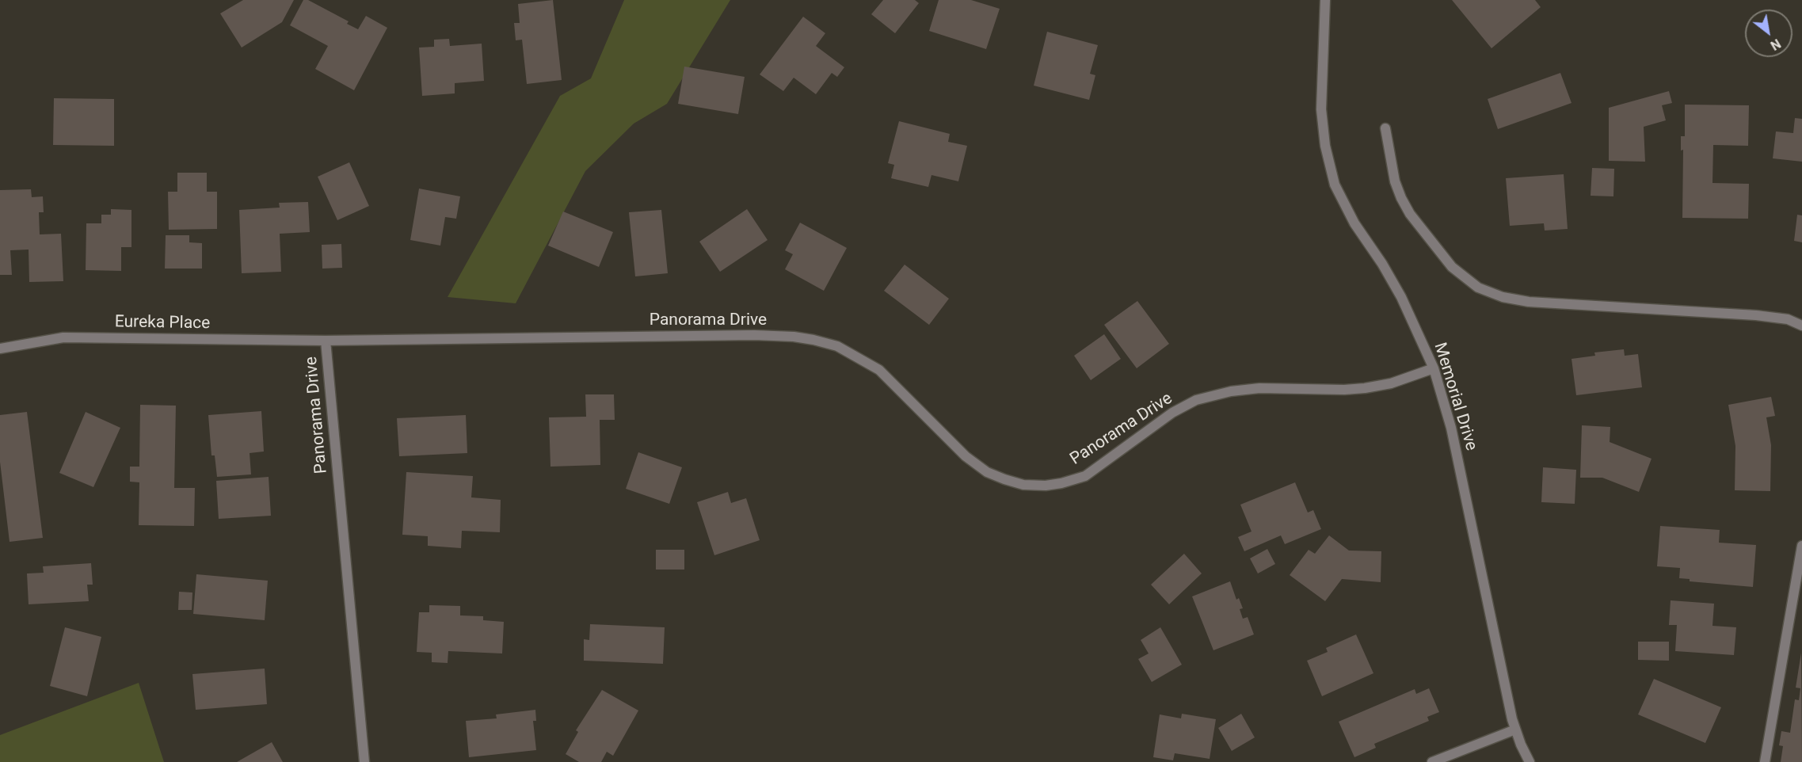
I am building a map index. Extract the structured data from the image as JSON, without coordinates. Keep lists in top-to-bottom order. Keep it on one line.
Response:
{"streets":{"street":["Panorama Drive","Eureka Place","Memorial Drive"]},"crossings":[["Panorama Drive","Eureka Place"],["Panorama Drive","Memorial Drive"]],"north":"bottom right"}
